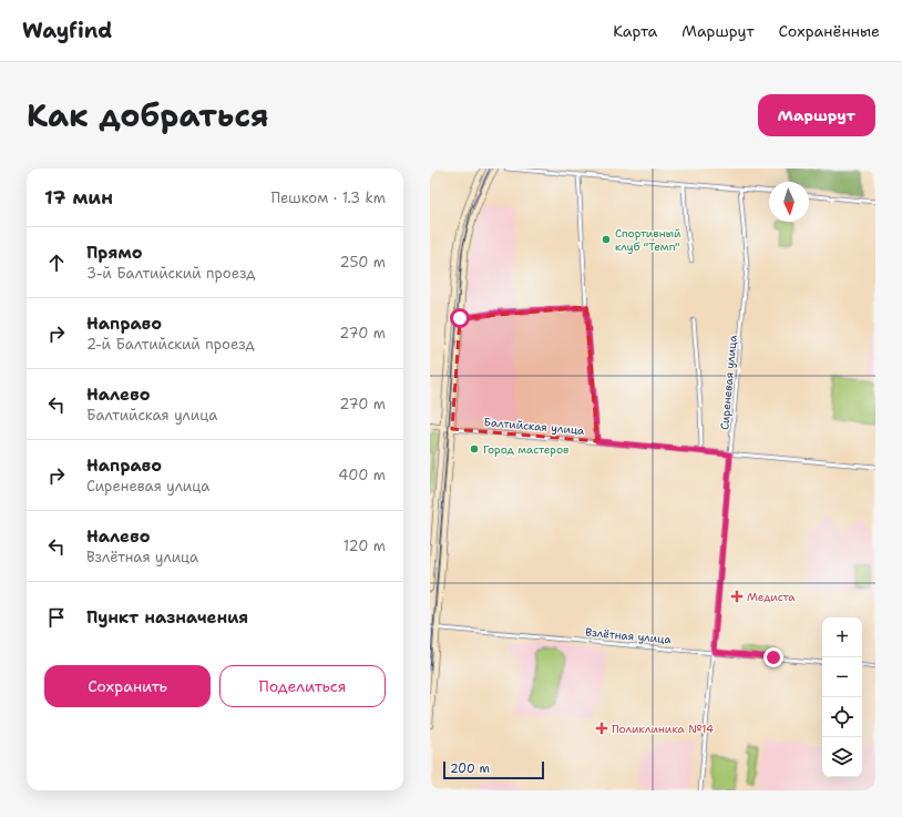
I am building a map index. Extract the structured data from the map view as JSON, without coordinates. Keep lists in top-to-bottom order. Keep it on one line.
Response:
{"streets":{"main road":["Балтийская улица"],"street":["Сиреневая улица","Взлётная улица"]},"crossings":[["Сиреневая улица","Балтийская улица"],["Сиреневая улица","Взлётная улица"]],"places":{"other":["Спортивный клуб \"Темп\"","Город мастеров"],"health":["Медиста","Поликлиника №14"]},"scale_bar":"200 m","north":"bottom","page":{"header":"Wayfind","nav":["Карта","Маршрут","Сохранённые"],"title":"Как добраться","buttons":["Маршрут",["Сохранить","Поделиться"]],"heading":["17 мин","Пешком · 1.3 km"],"list":[["Прямо","3-й Балтийский проезд","250 m"],["Направо","2-й Балтийский проезд","270 m"],["Налево","Балтийская улица","270 m"],["Направо","Сиреневая улица","400 m"],["Налево","Взлётная улица","120 m"],"Пункт назначения"],"map_buttons":["+","−"],"scale":"200 m"}}
